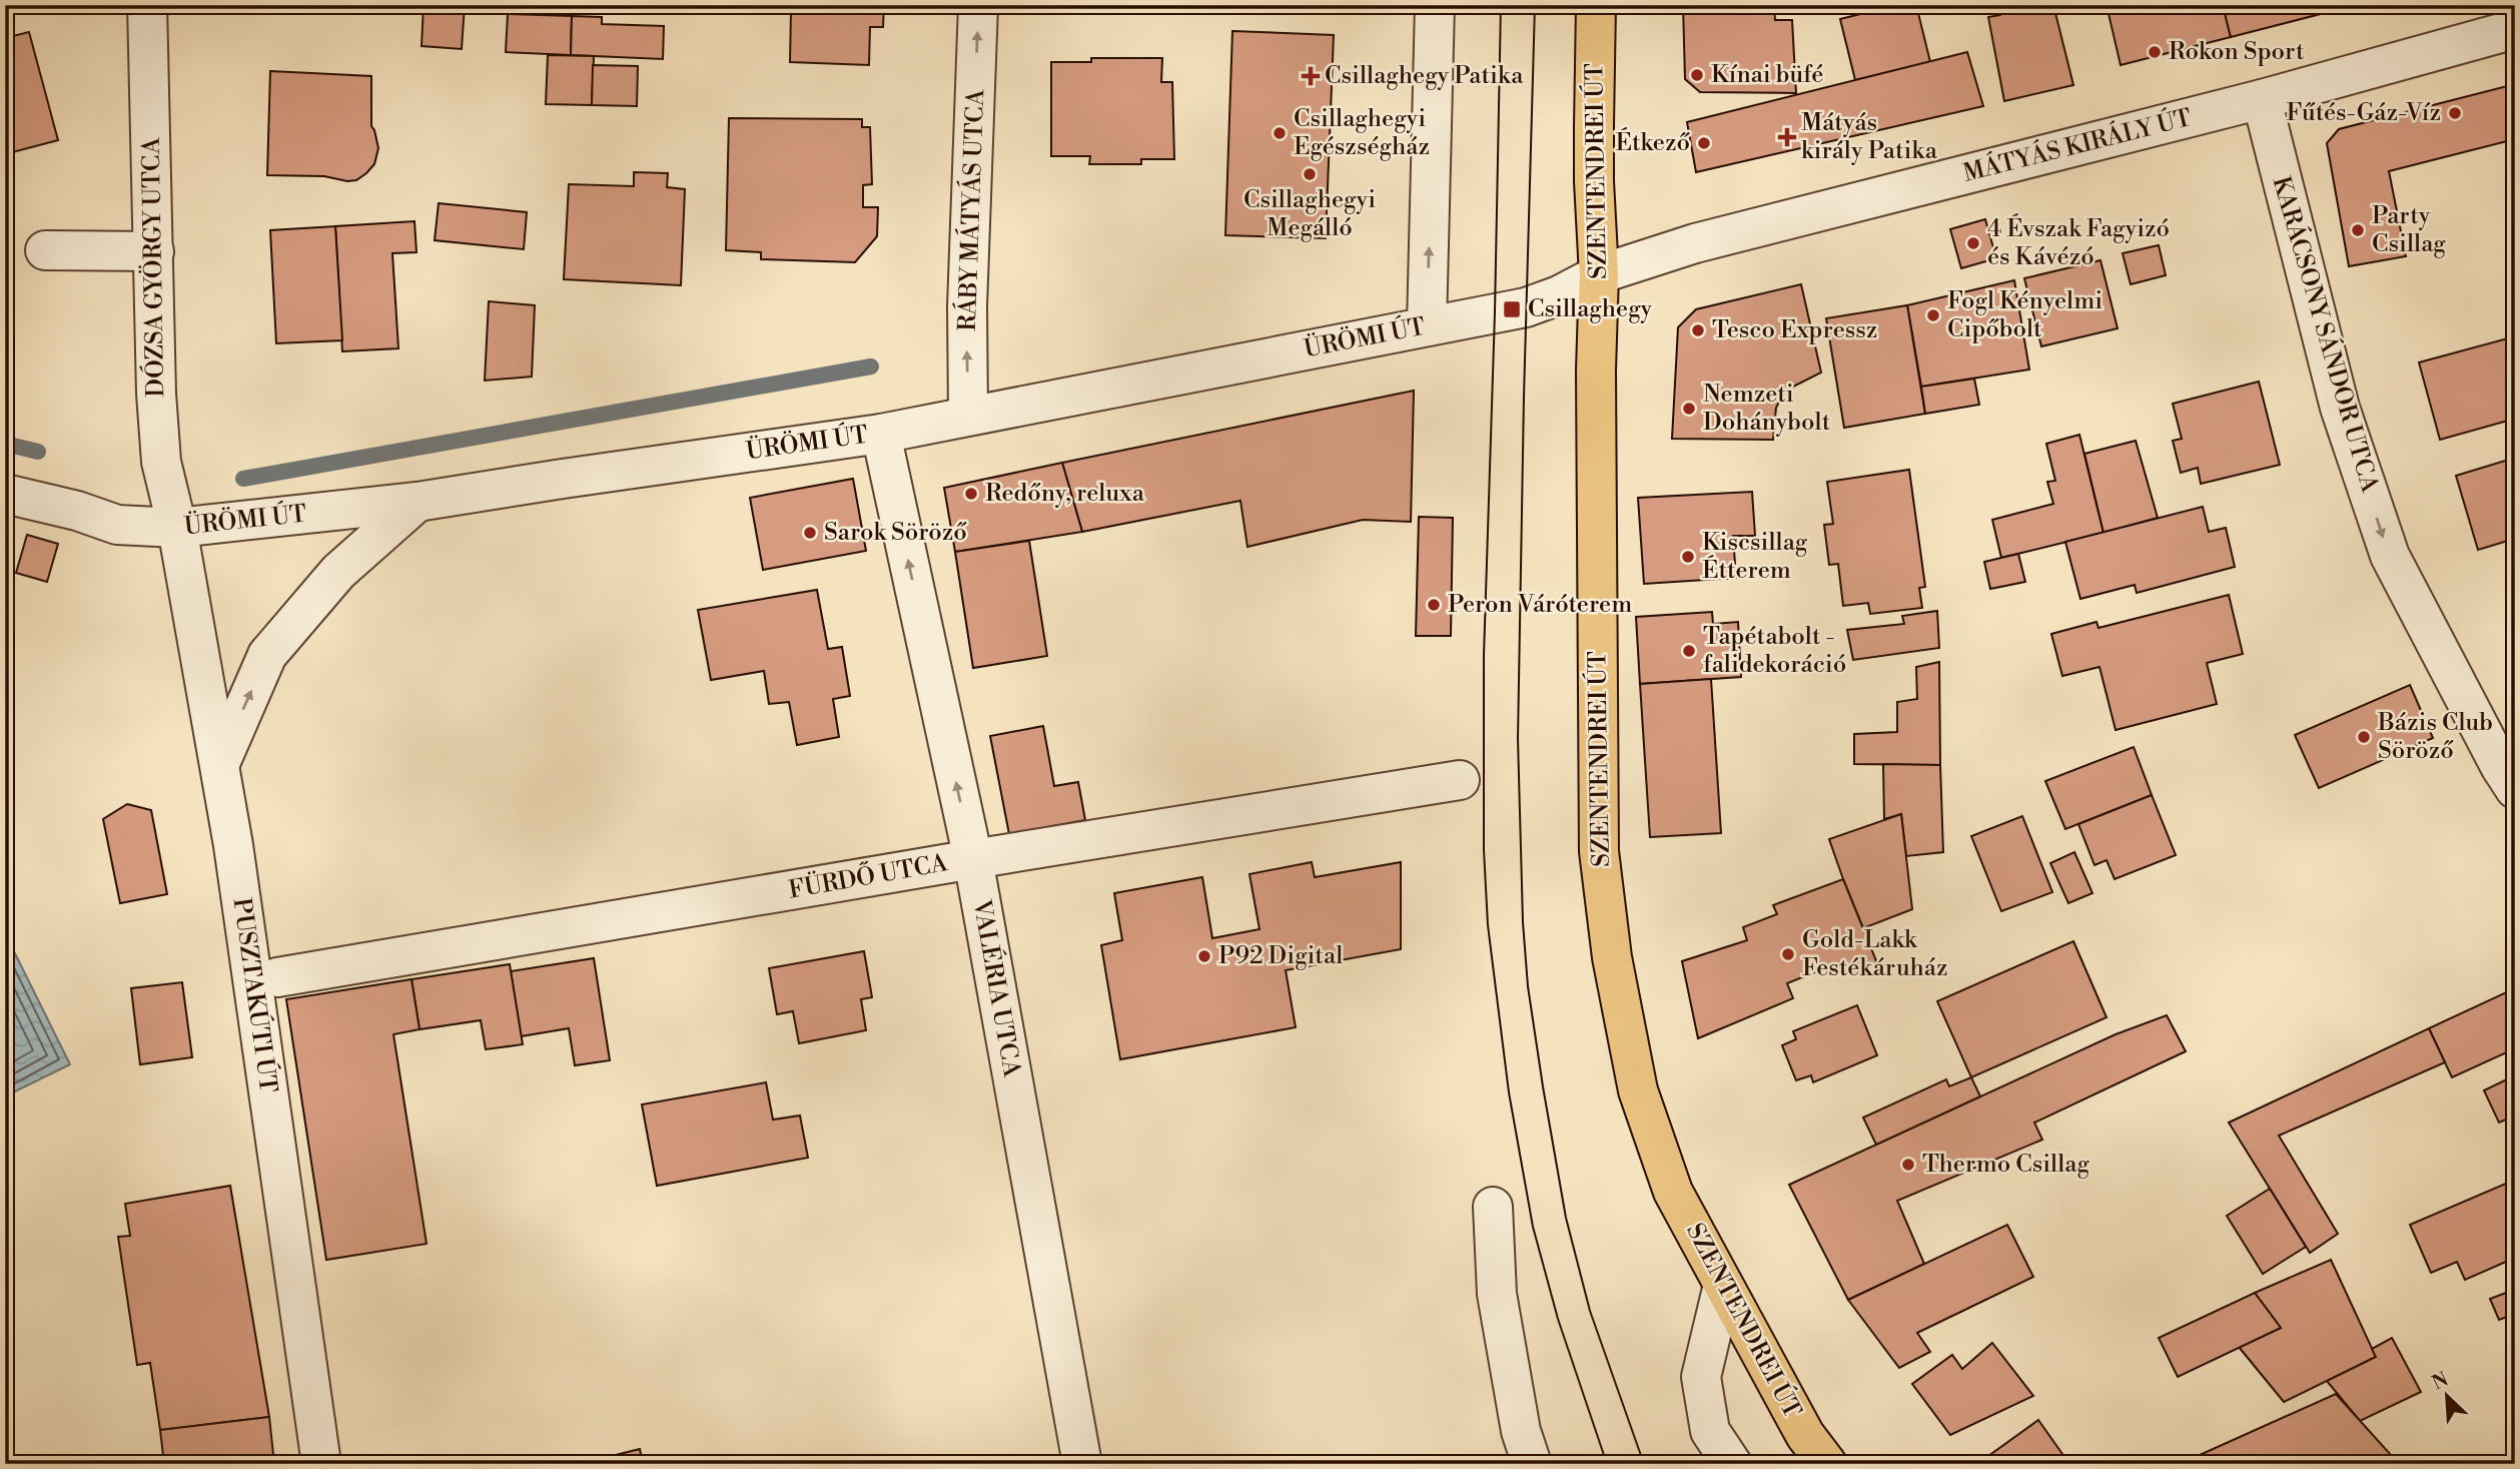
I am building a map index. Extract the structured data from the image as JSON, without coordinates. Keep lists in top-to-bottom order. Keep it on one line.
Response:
{"streets":{"main road":["SZENTENDREI ÚT"],"street":["MÁTYÁS KIRÁLY ÚT","RÁBY MÁTYÁS UTCA","DÓZSA GYÖRGY UTCA","KARÁCSONY SÁNDOR UTCA","ÜRÖMI ÚT","FÜRDŐ UTCA","VALÉRIA UTCA","PUSZTAKÚTI ÚT"]},"crossings":[["MÁTYÁS KIRÁLY ÚT","SZENTENDREI ÚT"],["MÁTYÁS KIRÁLY ÚT","KARÁCSONY SÁNDOR UTCA"],["MÁTYÁS KIRÁLY ÚT","ÜRÖMI ÚT"],["SZENTENDREI ÚT","ÜRÖMI ÚT"],["RÁBY MÁTYÁS UTCA","ÜRÖMI ÚT"],["DÓZSA GYÖRGY UTCA","ÜRÖMI ÚT"],["DÓZSA GYÖRGY UTCA","PUSZTAKÚTI ÚT"],["ÜRÖMI ÚT","VALÉRIA UTCA"],["ÜRÖMI ÚT","PUSZTAKÚTI ÚT"],["FÜRDŐ UTCA","VALÉRIA UTCA"]],"one_way":["RÁBY MÁTYÁS UTCA","KARÁCSONY SÁNDOR UTCA","VALÉRIA UTCA"],"places":{"other":["Rokon Sport","Kínai büfé","Fűtés-Gáz-Víz","Csillaghegyi Egészségház","Étkező","Csillaghegyi Megálló","Party Csillag","4 Évszak Fagyizó és Kávézó","Fogl Kényelmi Cipőbolt","Tesco Expressz","Nemzeti Dohánybolt","Redőny, reluxa","Sarok Söröző","Kiscsillag Étterem","Peron Váróterem","Tapétabolt - falidekoráció","Bázis Club Söröző","Gold-Lakk Festékáruház","P92 Digital","Thermo Csillag"],"health":["Csillaghegy Patika","Mátyás király Patika"],"transit":["Csillaghegy"]},"north":"top left"}
